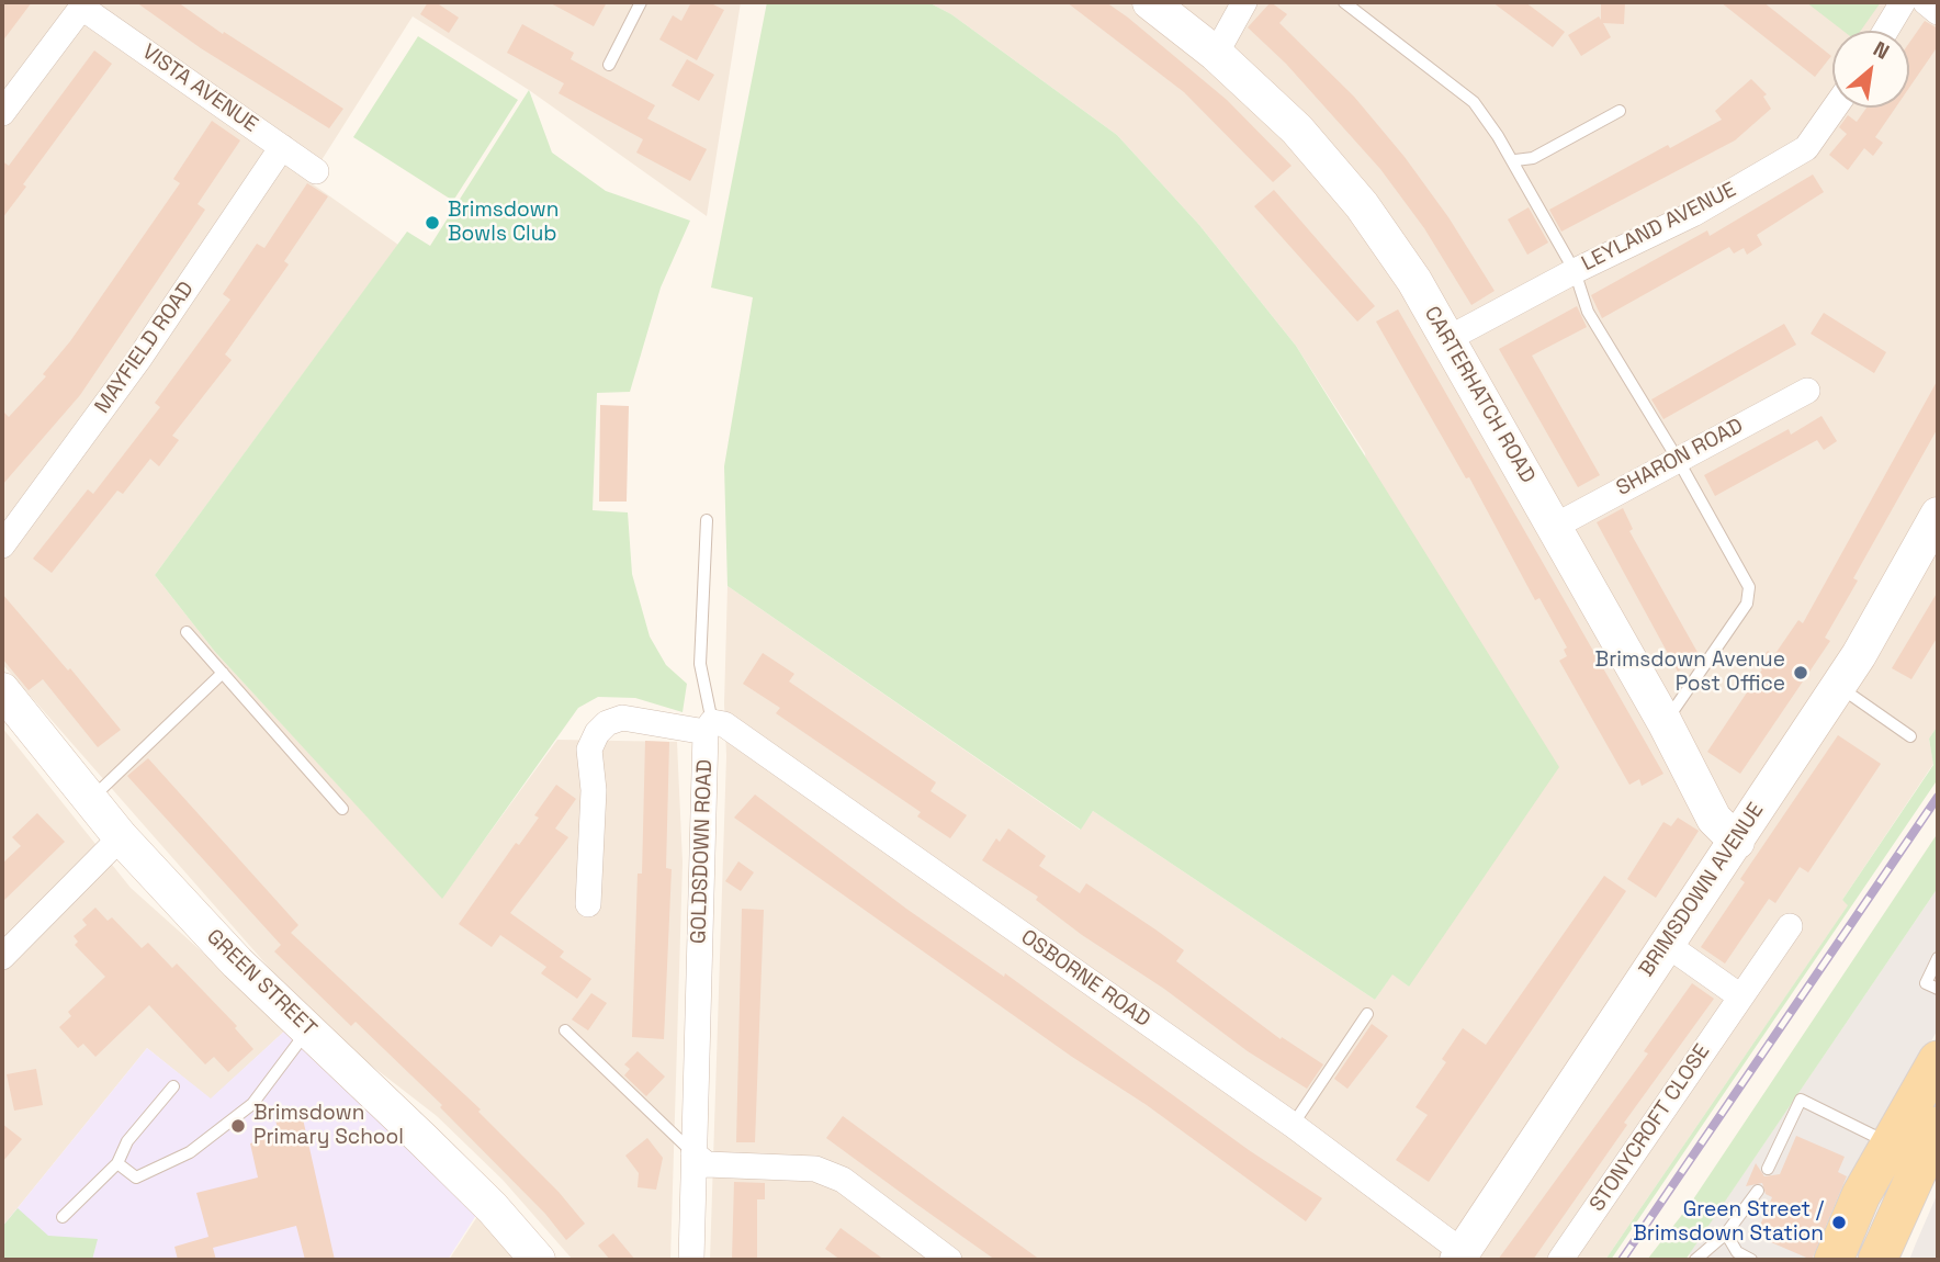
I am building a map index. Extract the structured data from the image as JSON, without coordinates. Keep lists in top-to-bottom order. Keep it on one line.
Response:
{"streets":{"street":["VISTA AVENUE","LEYLAND AVENUE","MAYFIELD ROAD","CARTERHATCH ROAD","SHARON ROAD","GOLDSDOWN ROAD","BRIMSDOWN AVENUE","OSBORNE ROAD","GREEN STREET","STONYCROFT CLOSE"]},"crossings":[["VISTA AVENUE","MAYFIELD ROAD"],["LEYLAND AVENUE","CARTERHATCH ROAD"],["CARTERHATCH ROAD","SHARON ROAD"],["CARTERHATCH ROAD","BRIMSDOWN AVENUE"],["GOLDSDOWN ROAD","OSBORNE ROAD"],["BRIMSDOWN AVENUE","OSBORNE ROAD"]],"places":["Brimsdown Bowls Club","Brimsdown Avenue Post Office","Brimsdown Primary School","Green Street / Brimsdown Station"],"north":"top right"}
